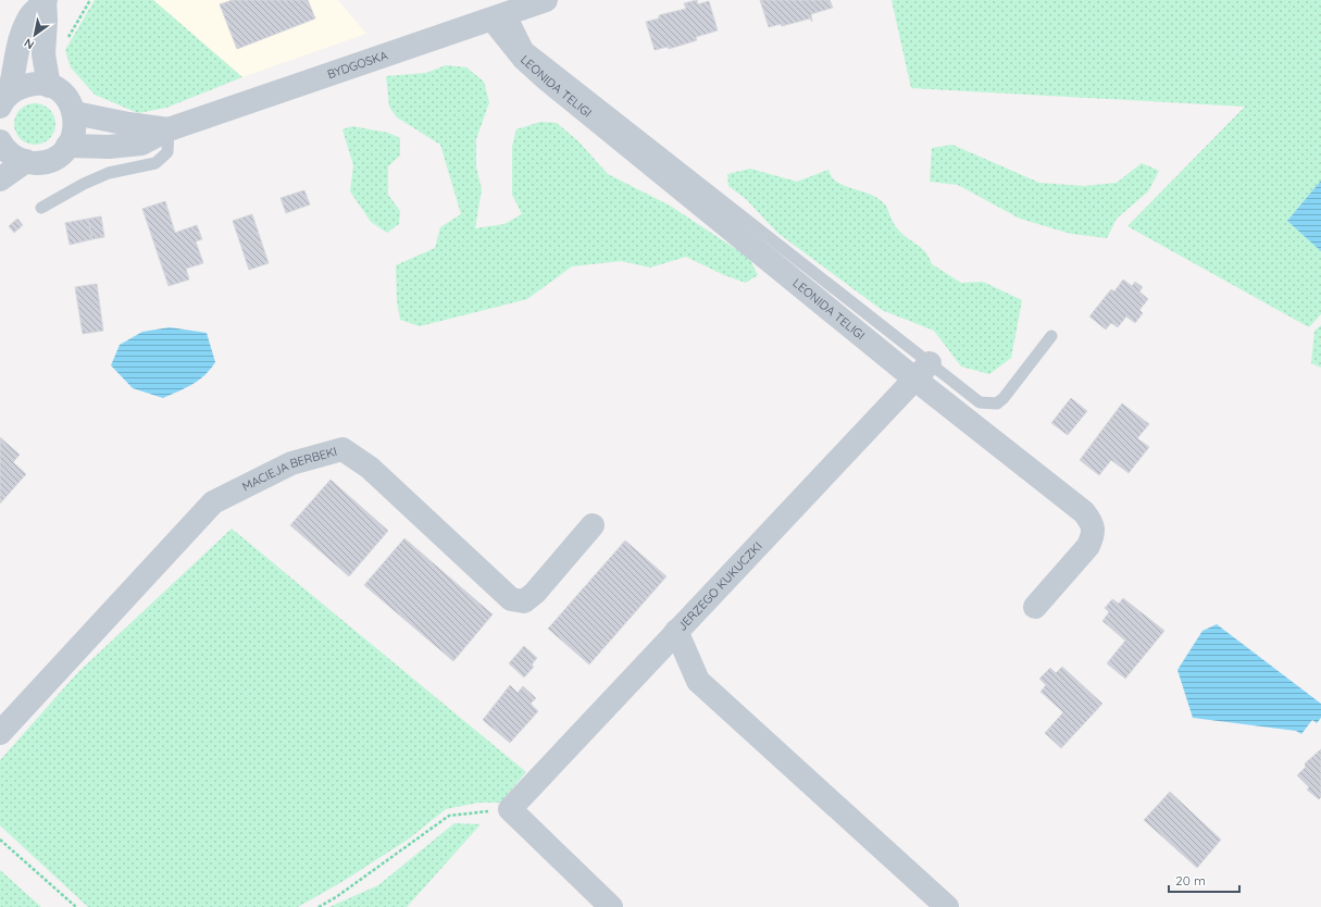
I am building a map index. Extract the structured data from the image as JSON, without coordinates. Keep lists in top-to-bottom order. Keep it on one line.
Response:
{"streets":{"street":["BYDGOSKA","LEONIDA TELIGI","MACIEJA BERBEKI","JERZEGO KUKUCZKI"]},"crossings":[["BYDGOSKA","LEONIDA TELIGI"],["LEONIDA TELIGI","JERZEGO KUKUCZKI"]],"scale_bar":"20 m","north":"bottom left"}
